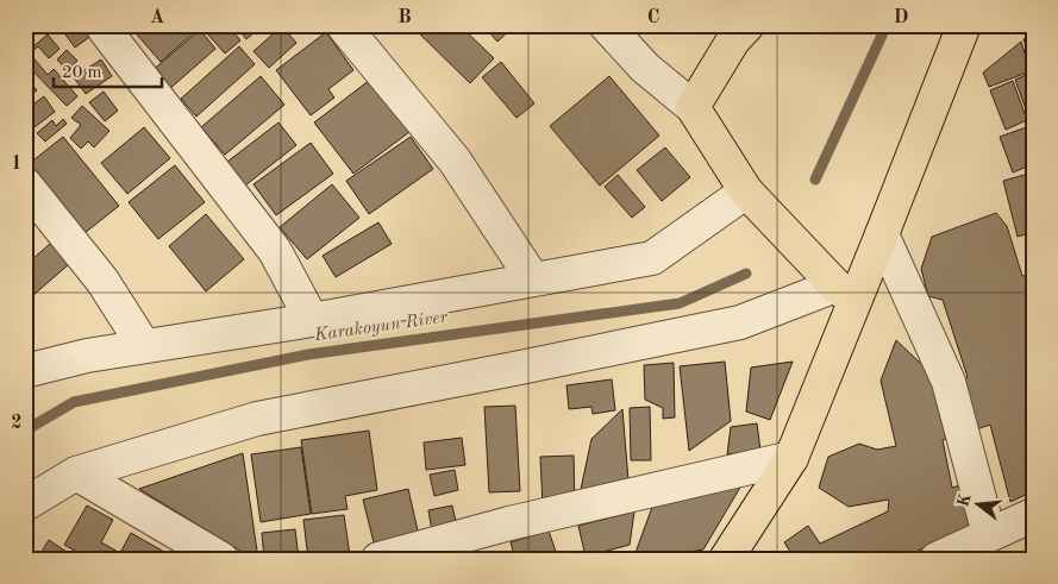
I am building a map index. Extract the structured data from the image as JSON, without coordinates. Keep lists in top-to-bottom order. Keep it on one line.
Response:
{"water":["Karakoyun River"],"scale_bar":"20 m","north":"left","grid":{"columns":["A","B","C","D"],"rows":["1","2"]}}
